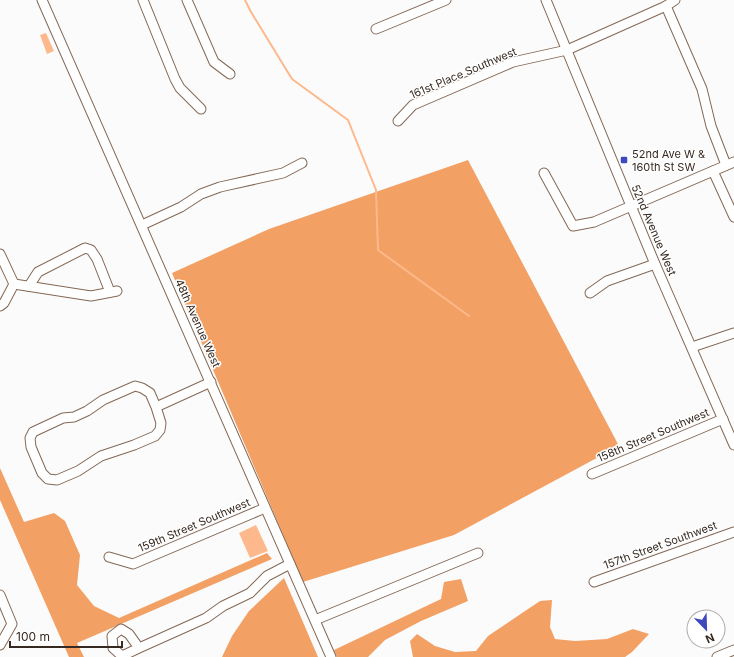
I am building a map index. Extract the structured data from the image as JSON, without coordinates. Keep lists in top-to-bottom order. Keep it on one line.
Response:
{"streets":{"street":["161st Place Southwest","52nd Avenue West","48th Avenue West","158th Street Southwest","159th Street Southwest","157th Street Southwest"]},"crossings":[["161st Place Southwest","52nd Avenue West"],["52nd Avenue West","158th Street Southwest"],["48th Avenue West","159th Street Southwest"]],"places":{"transit":["52nd Ave W & 160th St SW"]},"scale_bar":"100 m","north":"bottom right"}
